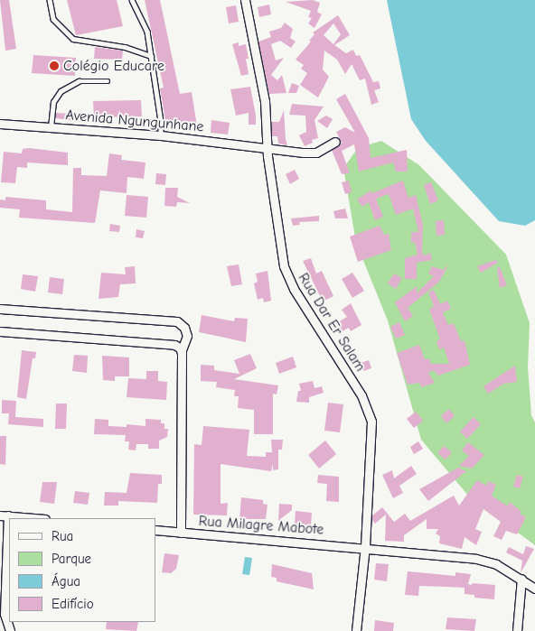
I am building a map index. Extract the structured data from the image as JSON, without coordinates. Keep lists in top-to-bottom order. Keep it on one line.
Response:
{"streets":{"street":["Avenida Ngungunhane","Rua Dar Er Salam","Rua Milagre Mabote"]},"crossings":[["Avenida Ngungunhane","Rua Dar Er Salam"],["Rua Dar Er Salam","Rua Milagre Mabote"]],"places":["Colégio Educare"],"legend":["Rua","Parque","Água","Edifício"]}
